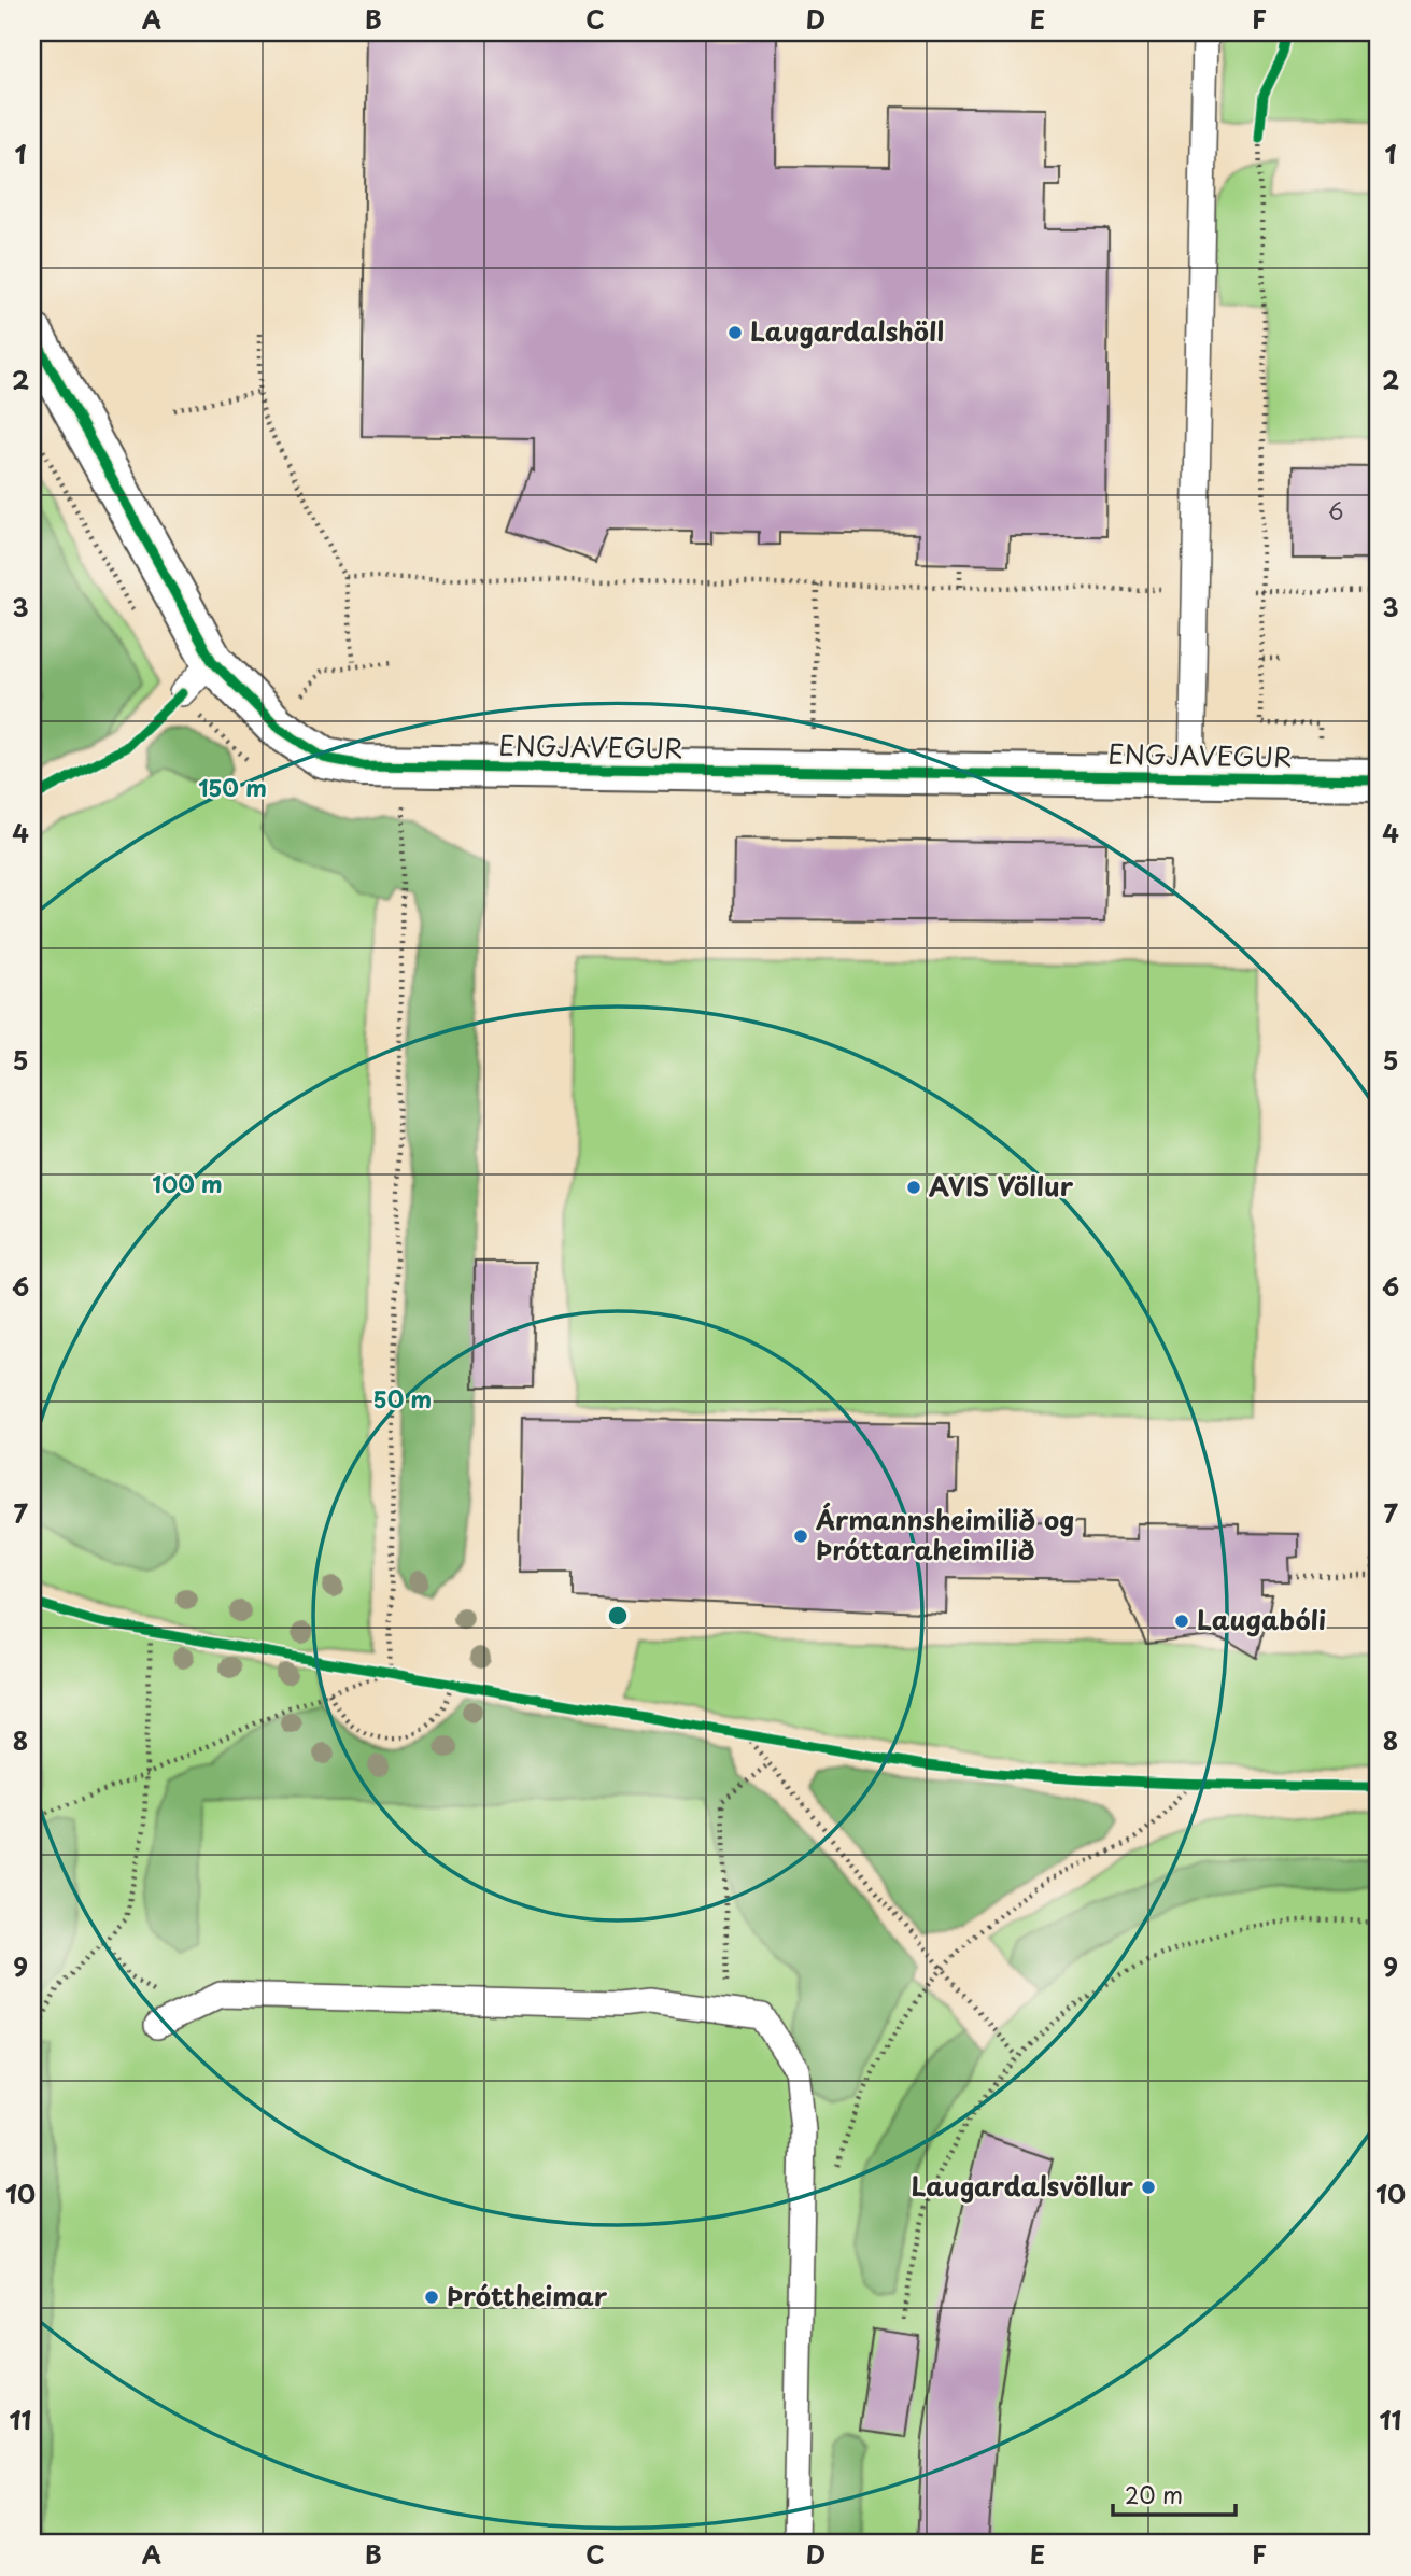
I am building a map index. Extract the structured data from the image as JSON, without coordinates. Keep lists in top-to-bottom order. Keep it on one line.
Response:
{"streets":{"street":["ENGJAVEGUR"]},"places":["Laugardalshöll","AVIS Völlur","Ármannsheimilið og Þróttaraheimilið","Laugabóli","Laugardalsvöllur","Þróttheimar"],"house_numbers":["6"],"scale_bar":"20 m","grid":{"columns":["A","B","C","D","E","F"],"rows":["1","2","3","4","5","6","7","8","9","10","11"]},"rings":["150 m","100 m","50 m"]}
